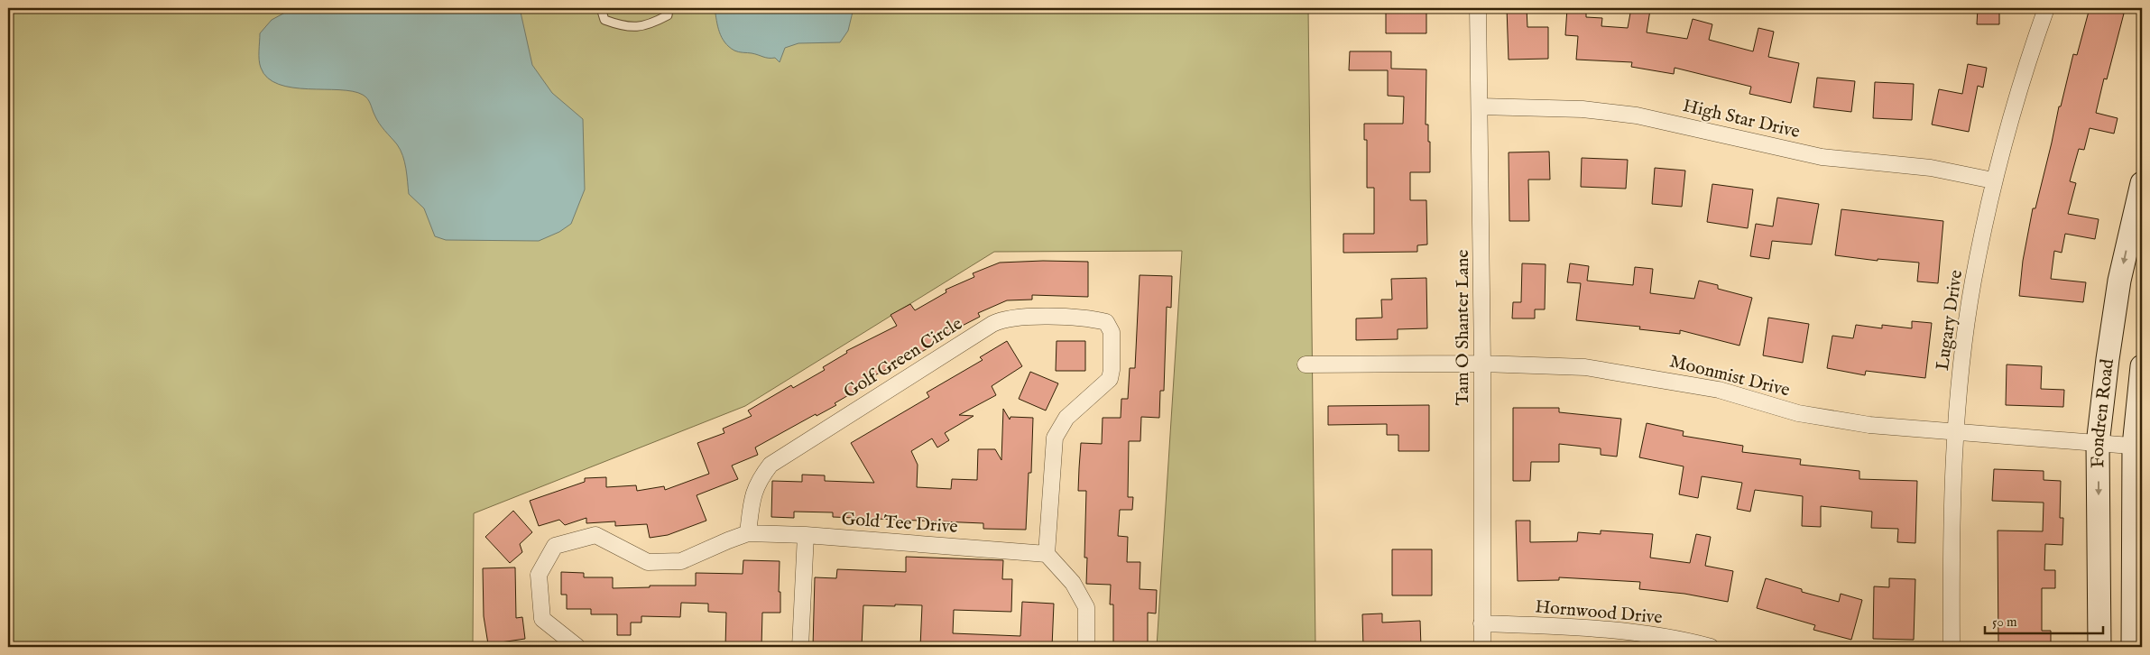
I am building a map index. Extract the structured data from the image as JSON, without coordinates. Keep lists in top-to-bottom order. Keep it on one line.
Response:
{"streets":{"main road":["Fondren Road"],"street":["High Star Drive","Lugary Drive","Tam O Shanter Lane","Golf Green Circle","Moonmist Drive","Gold Tee Drive","Hornwood Drive"]},"crossings":[["High Star Drive","Lugary Drive"],["High Star Drive","Tam O Shanter Lane"],["Lugary Drive","Moonmist Drive"],["Tam O Shanter Lane","Moonmist Drive"],["Tam O Shanter Lane","Hornwood Drive"],["Golf Green Circle","Gold Tee Drive"],["Moonmist Drive","Fondren Road"]],"scale_bar":"50 m"}
